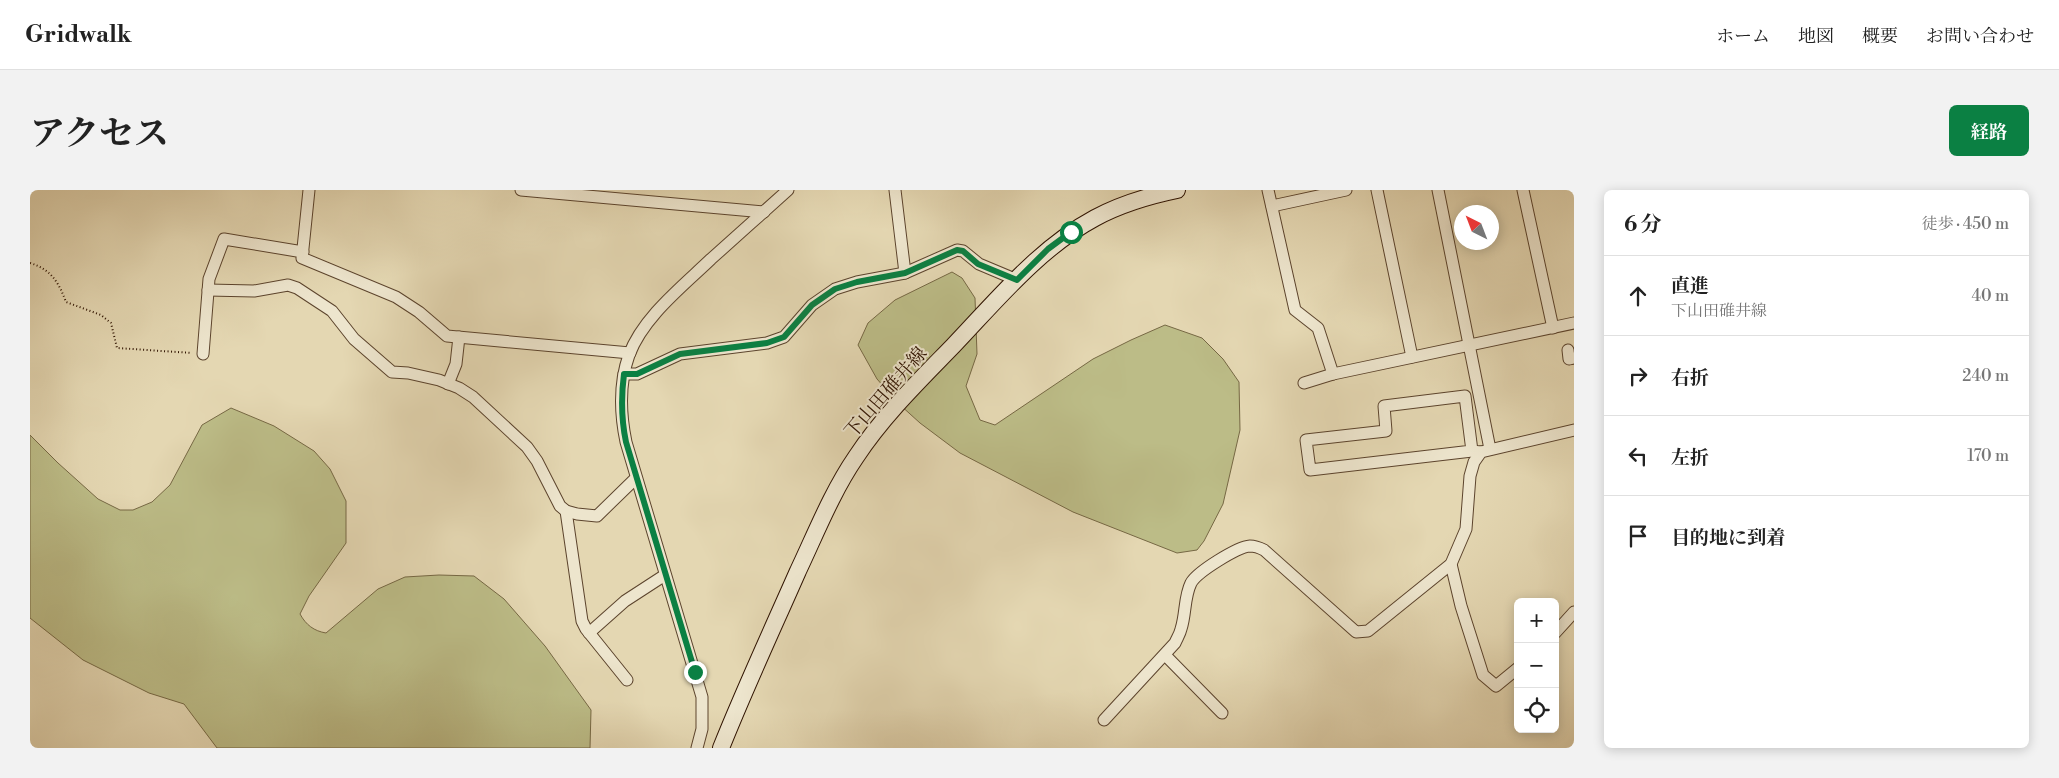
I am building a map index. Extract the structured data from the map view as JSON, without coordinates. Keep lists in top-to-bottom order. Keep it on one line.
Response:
{"streets":{"main road":["下山田碓井線"]},"north":"top left","page":{"header":"Gridwalk","nav":["ホーム","地図","概要","お問い合わせ"],"title":"アクセス","buttons":"経路","heading":["6 分","徒歩 · 450 m"],"list":[["直進","下山田碓井線","40 m"],["右折","240 m"],["左折","170 m"],"目的地に到着"],"map_buttons":["+","−"]}}
